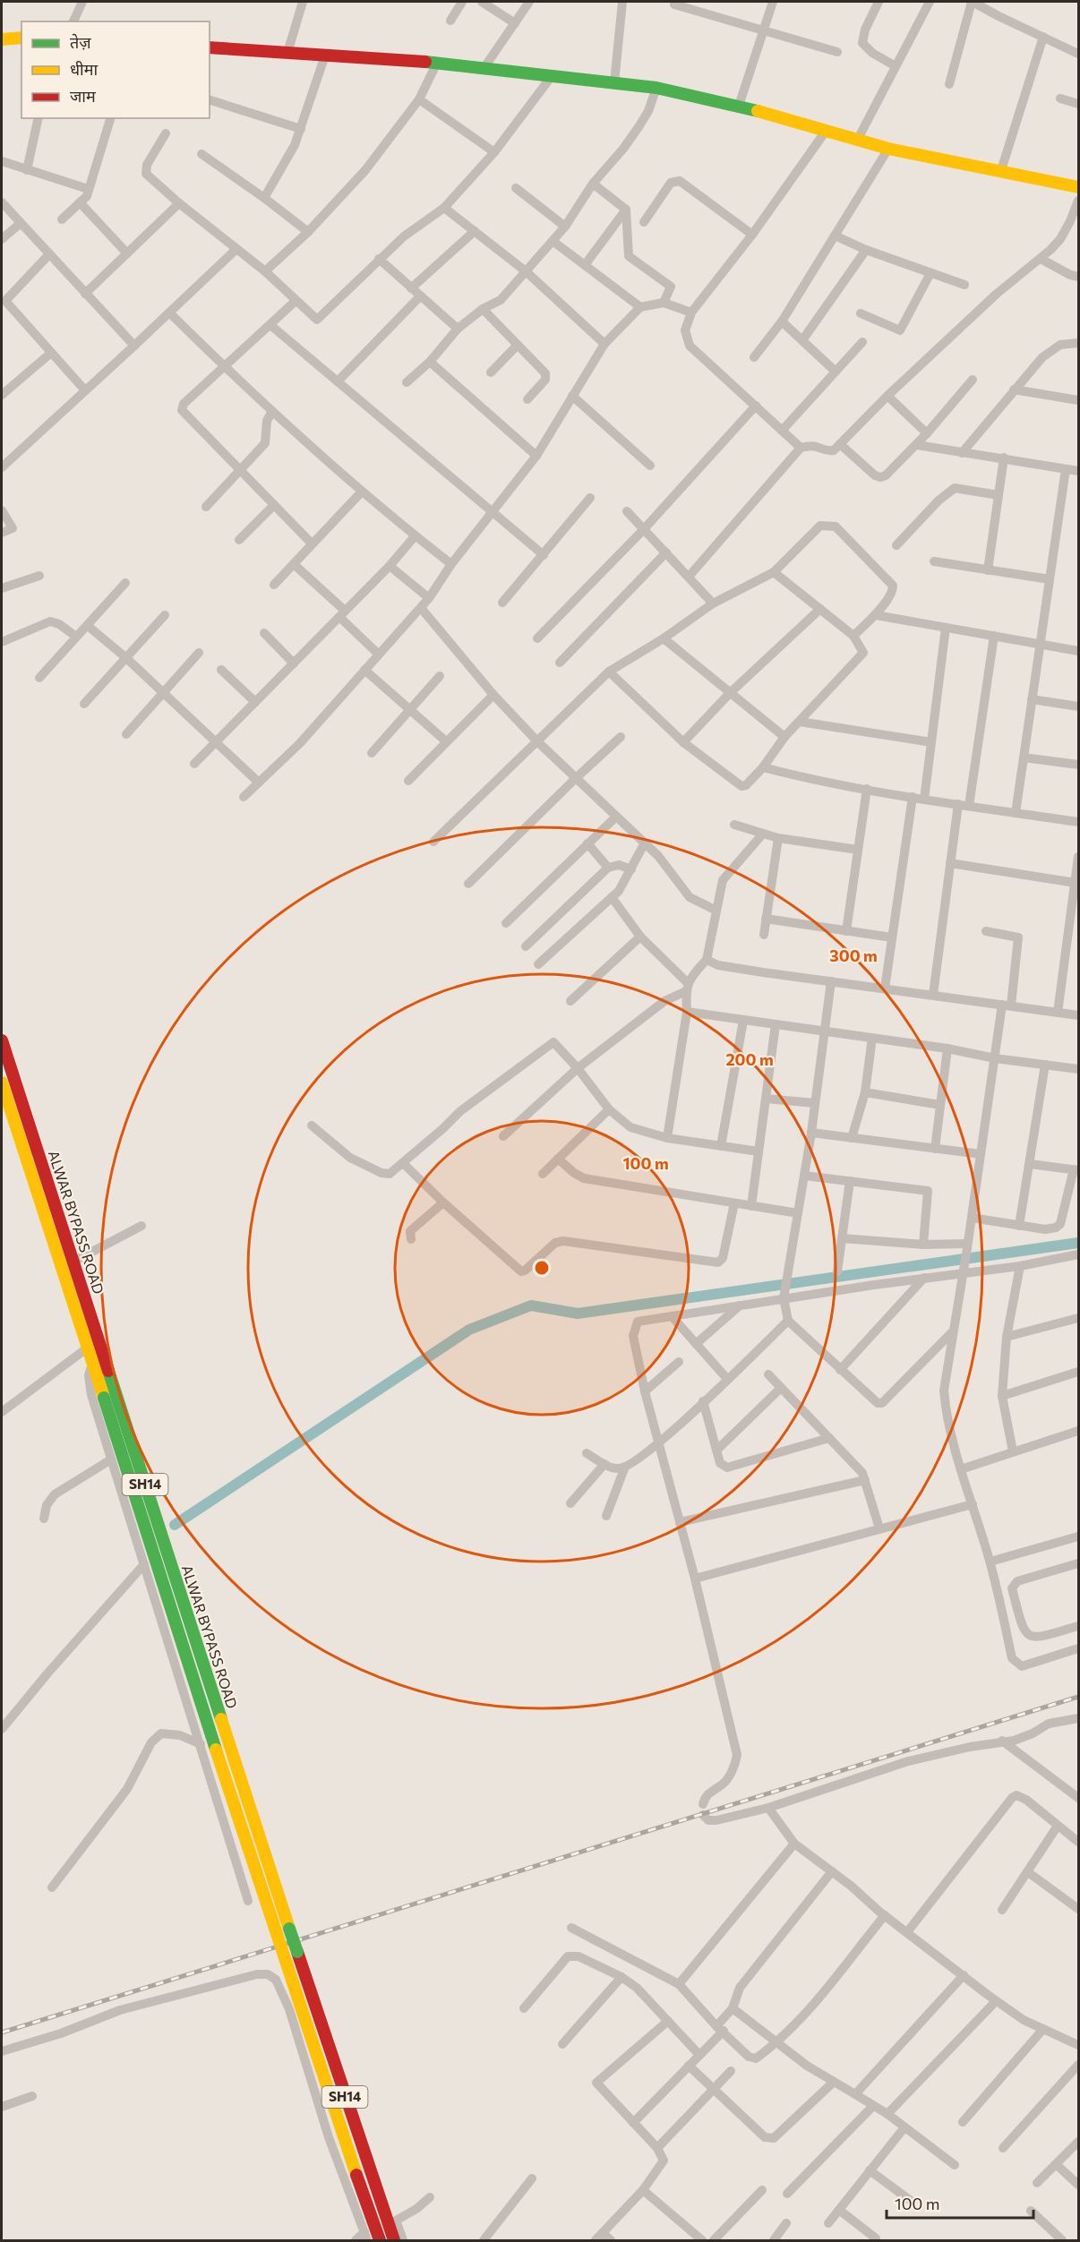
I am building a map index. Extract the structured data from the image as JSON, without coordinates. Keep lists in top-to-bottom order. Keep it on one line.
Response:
{"streets":{"main road":["ALWAR BYPASS ROAD","SH14"]},"legend":["तेज़","धीमा","जाम"],"scale_bar":"100 m","rings":["300 m","200 m","100 m"]}
